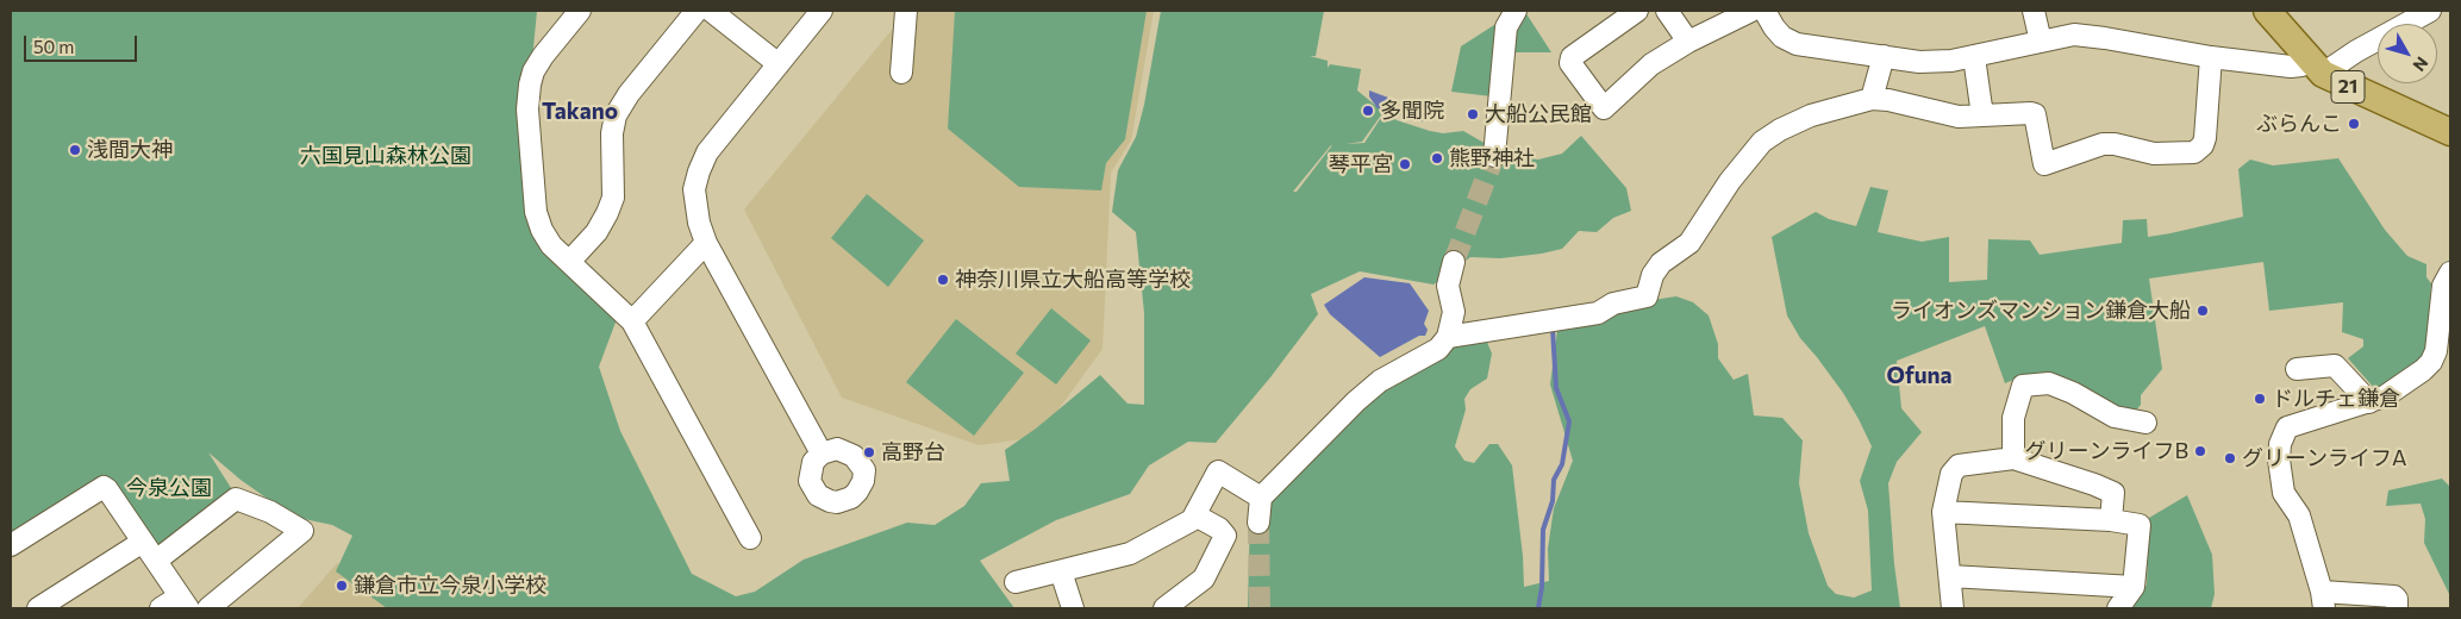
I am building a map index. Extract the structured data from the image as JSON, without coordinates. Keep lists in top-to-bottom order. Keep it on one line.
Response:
{"streets":{"main road":["21"]},"districts":["Takano","Ofuna"],"parks":["六国見山森林公園","今泉公園"],"places":["多聞院","大船公民館","ぶらんこ","浅間大神","熊野神社","琴平宮","神奈川県立大船高等学校","ライオンズマンション鎌倉大船","ドルチェ鎌倉","グリーンライフB","高野台","グリーンライフA","鎌倉市立今泉小学校"],"scale_bar":"50 m","north":"bottom right"}
